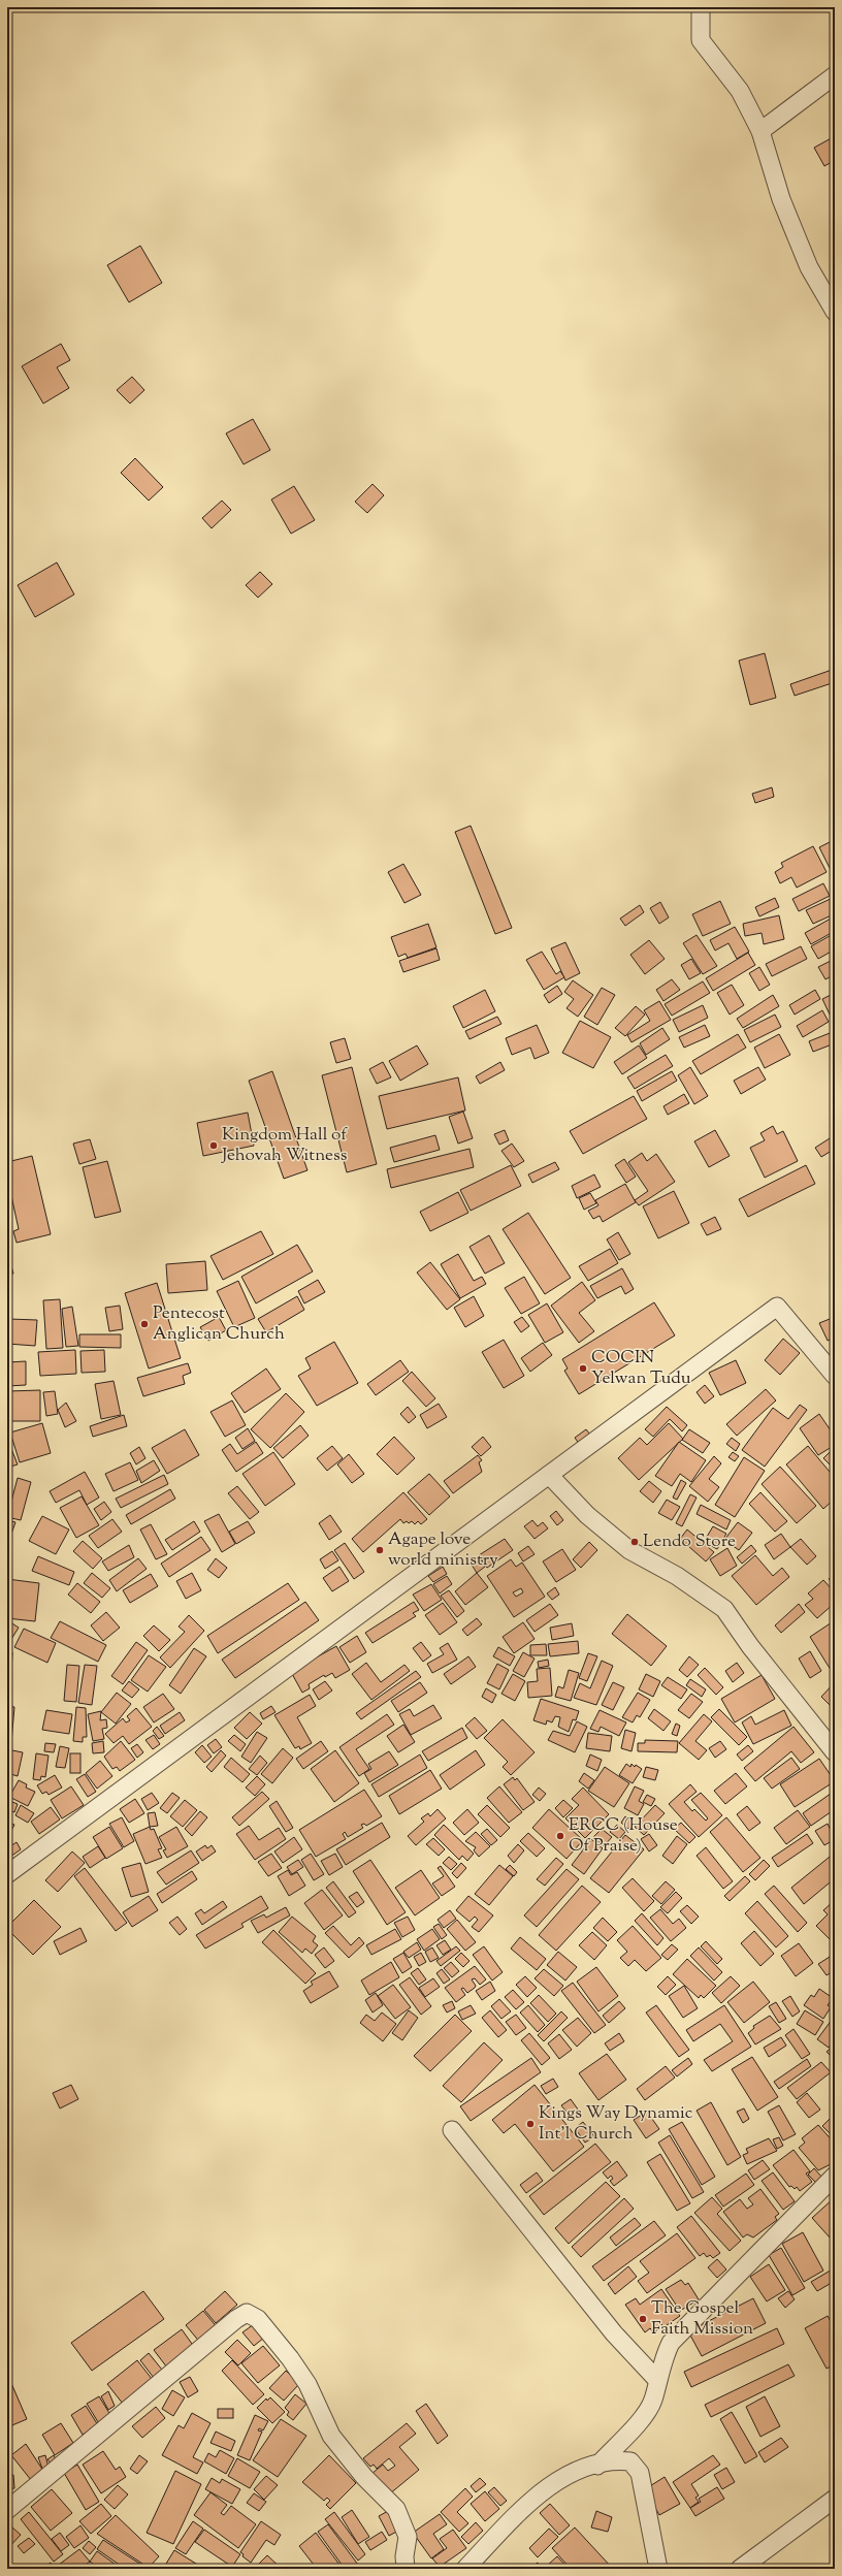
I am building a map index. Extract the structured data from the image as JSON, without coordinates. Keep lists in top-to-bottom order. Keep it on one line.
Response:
{"places":["Kingdom Hall of Jehovah Witness","Pentecost Anglican Church","COCIN Yelwan Tudu","Lendo Store","Agape love world ministry","ERCC (House Of Praise)","Kings Way Dynamic Int'l Church","The Gospel Faith Mission"]}
